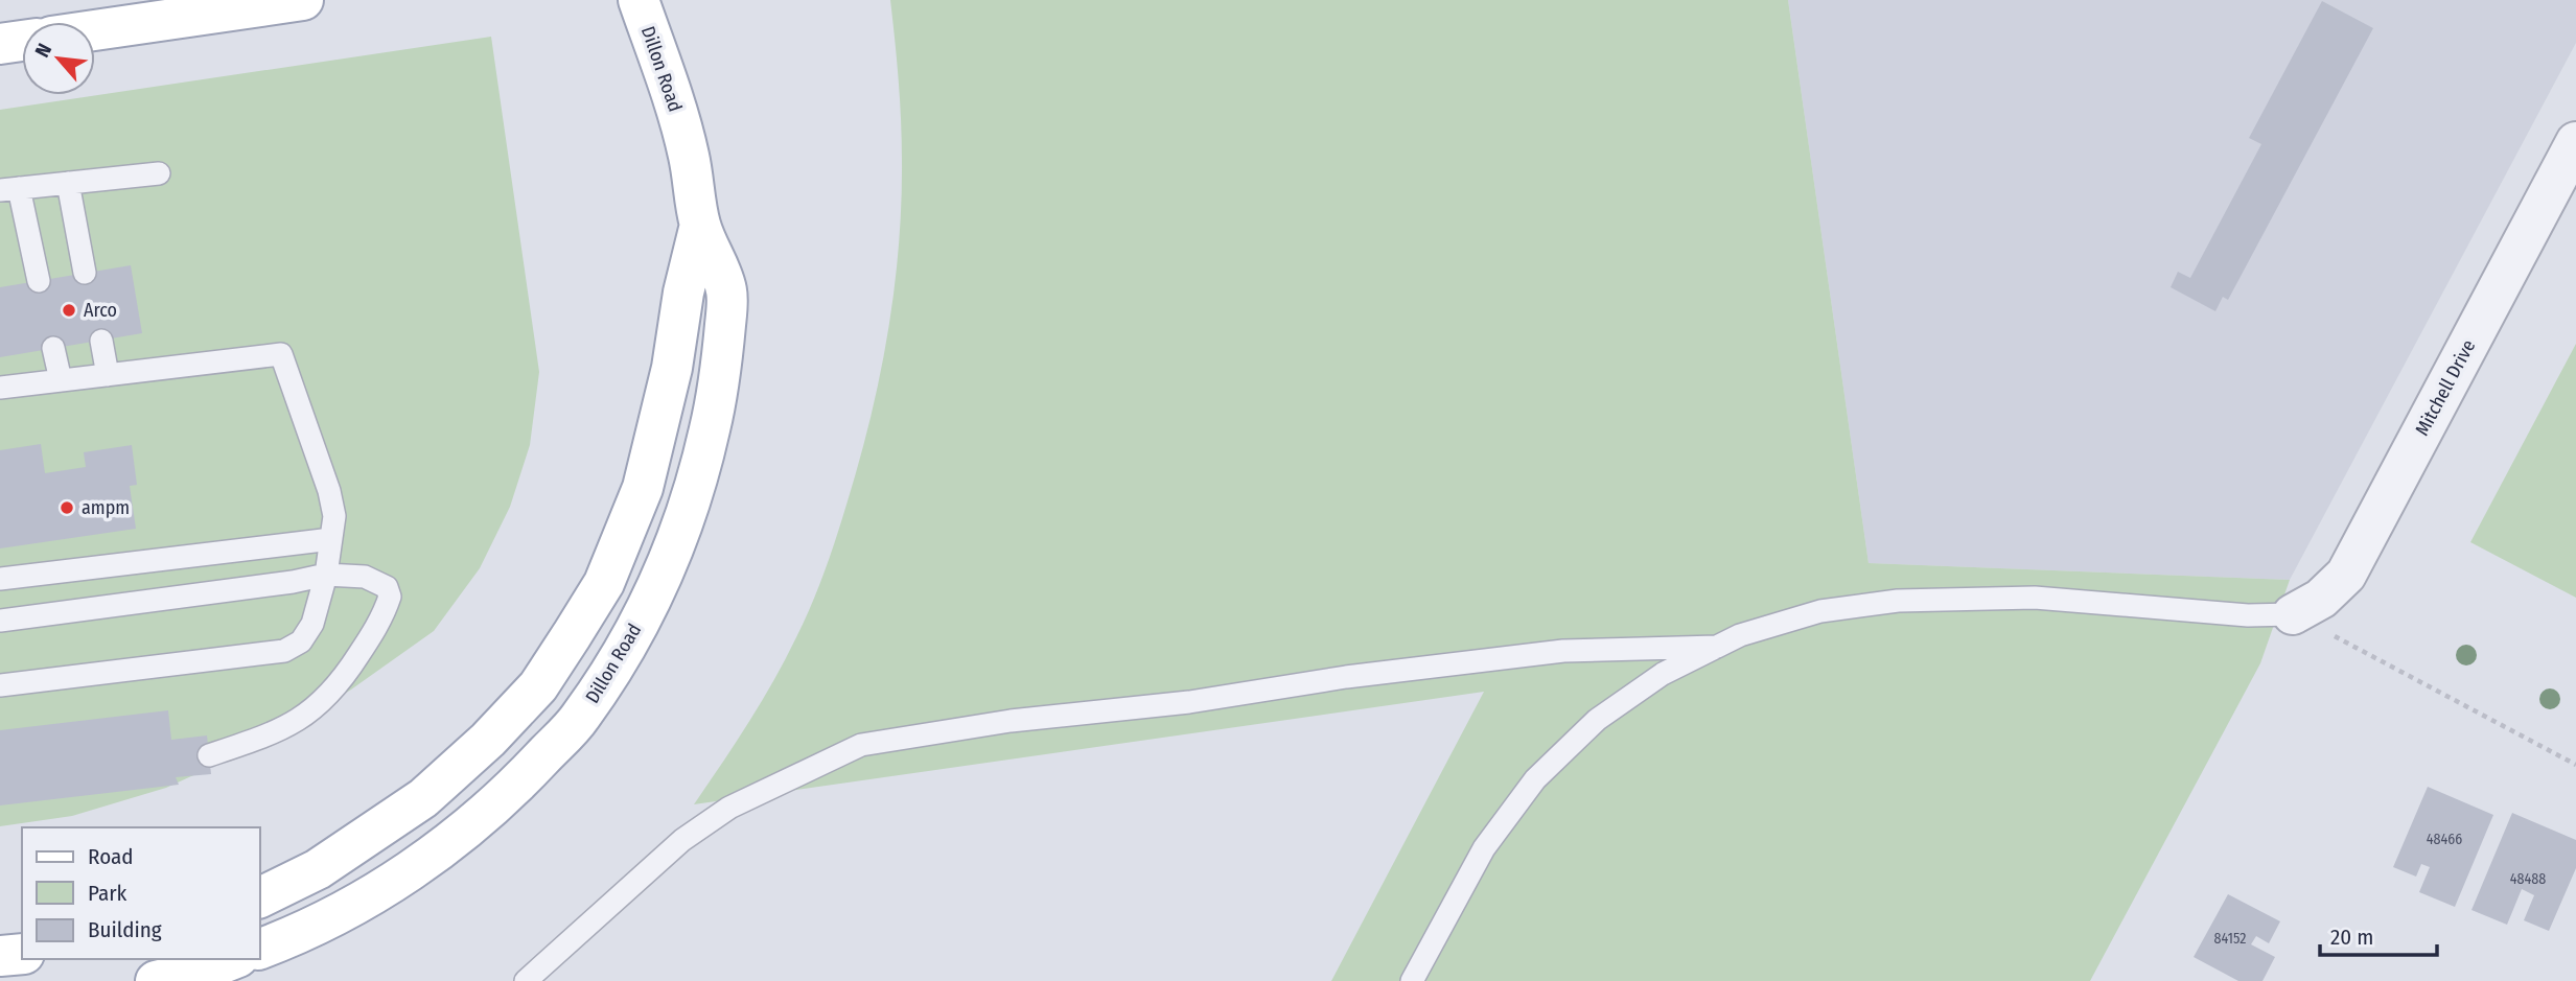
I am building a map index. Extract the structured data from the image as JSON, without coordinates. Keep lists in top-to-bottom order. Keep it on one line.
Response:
{"streets":{"main road":["Dillon Road"],"street":["Mitchell Drive"]},"places":["Arco","ampm"],"house_numbers":["48466","48488","84152"],"legend":["Road","Park","Building"],"scale_bar":"20 m","north":"top left"}
